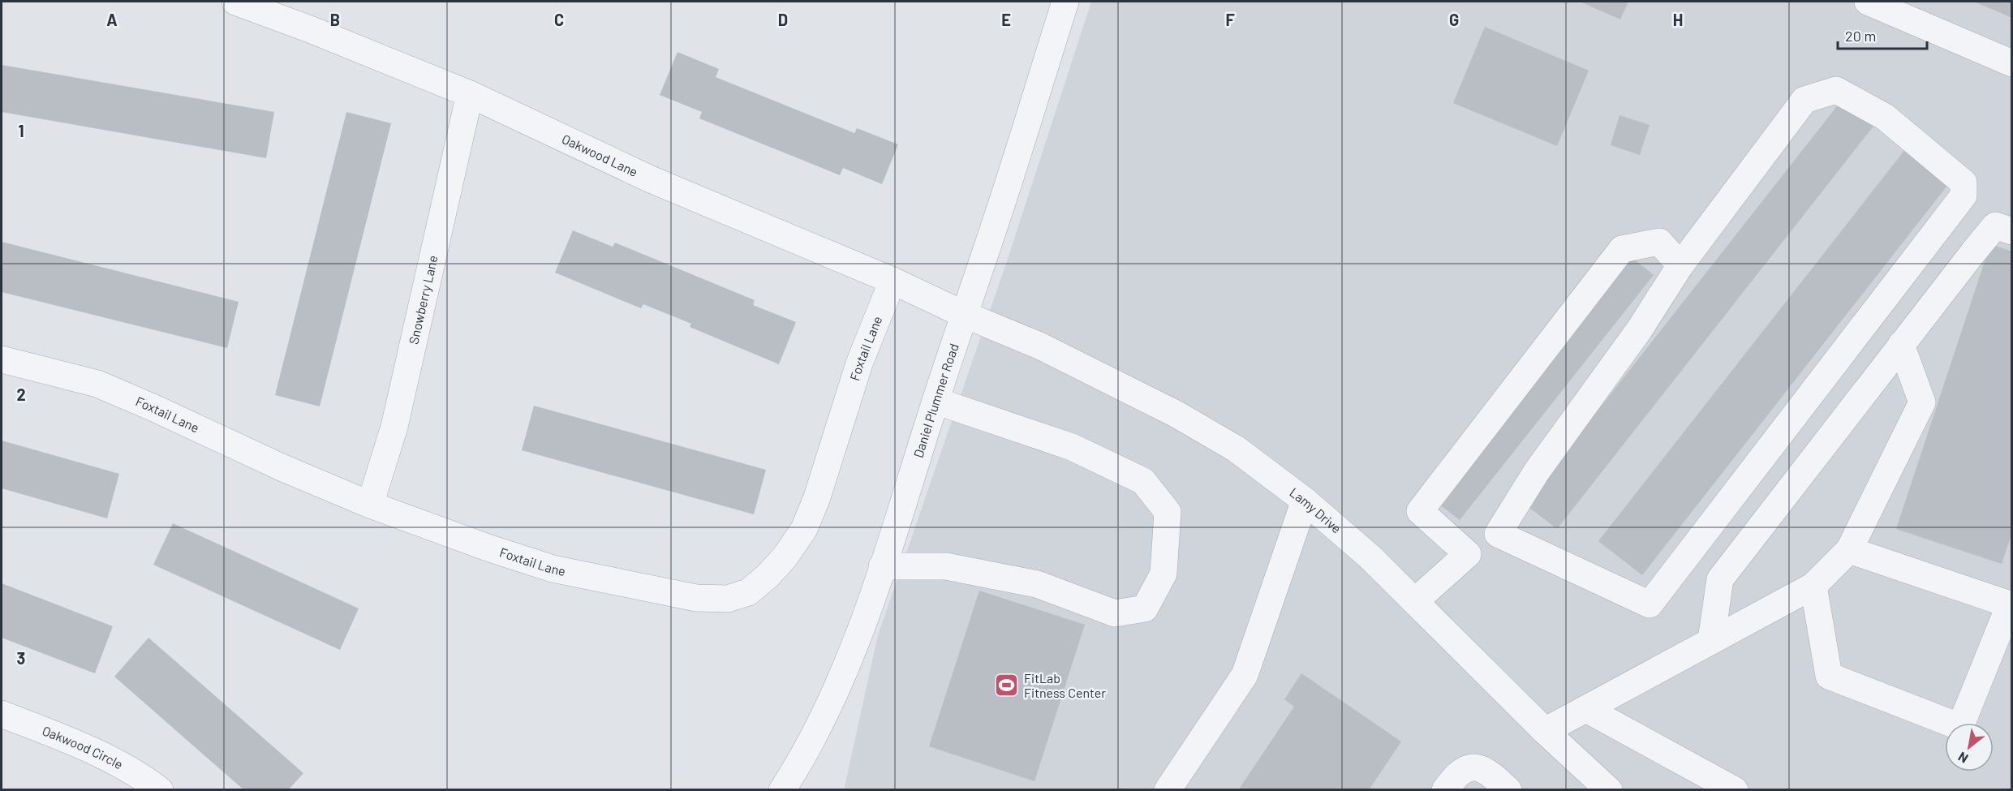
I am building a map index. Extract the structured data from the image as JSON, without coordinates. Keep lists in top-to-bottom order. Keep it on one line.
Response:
{"streets":{"street":["Oakwood Lane","Snowberry Lane","Foxtail Lane","Daniel Plummer Road","Lamy Drive","Oakwood Circle"]},"crossings":[["Oakwood Lane","Snowberry Lane"],["Oakwood Lane","Foxtail Lane"],["Oakwood Lane","Daniel Plummer Road"],["Oakwood Lane","Lamy Drive"],["Snowberry Lane","Foxtail Lane"],["Daniel Plummer Road","Lamy Drive"]],"places":{"sports":["FitLab Fitness Center"]},"scale_bar":"20 m","north":"bottom left","grid":{"columns":["A","B","C","D","E","F","G","H"],"rows":["1","2","3"]}}
